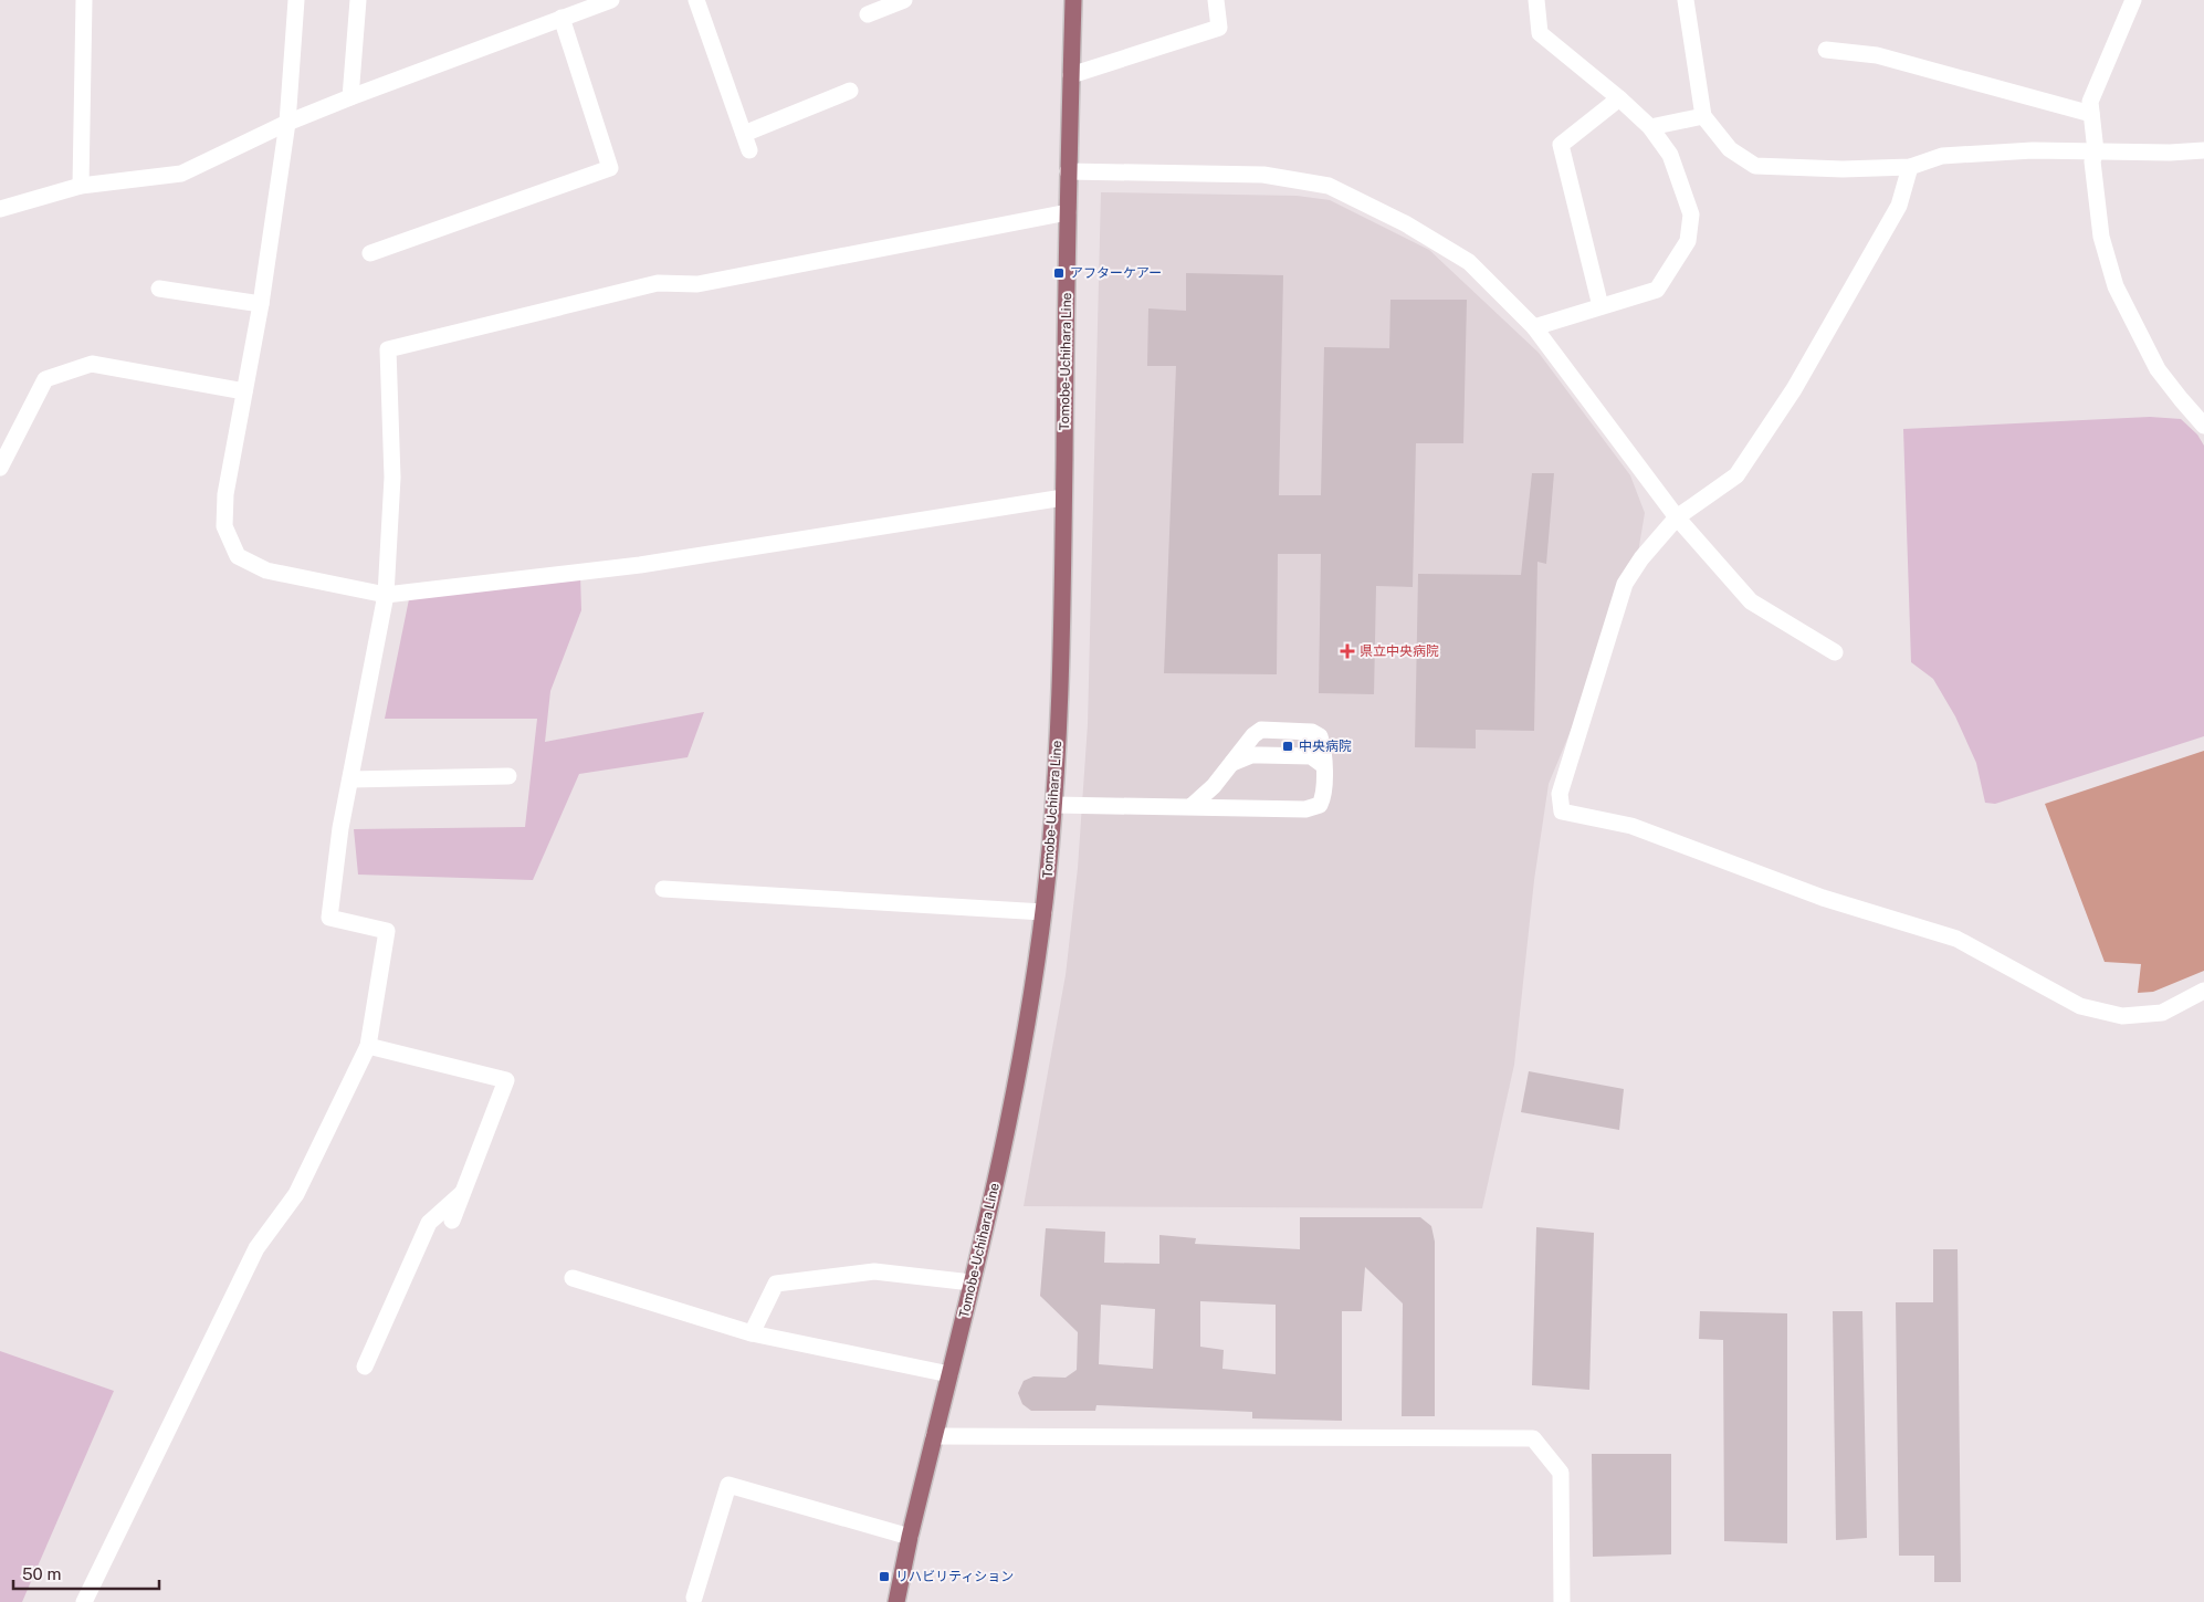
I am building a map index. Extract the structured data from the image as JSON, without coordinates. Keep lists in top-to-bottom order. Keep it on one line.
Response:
{"streets":{"main road":["Tomobe-Uchihara Line"]},"places":{"transit":["アフターケアー","中央病院","リハビリティション"],"health":["県立中央病院"]},"scale_bar":"50 m"}
